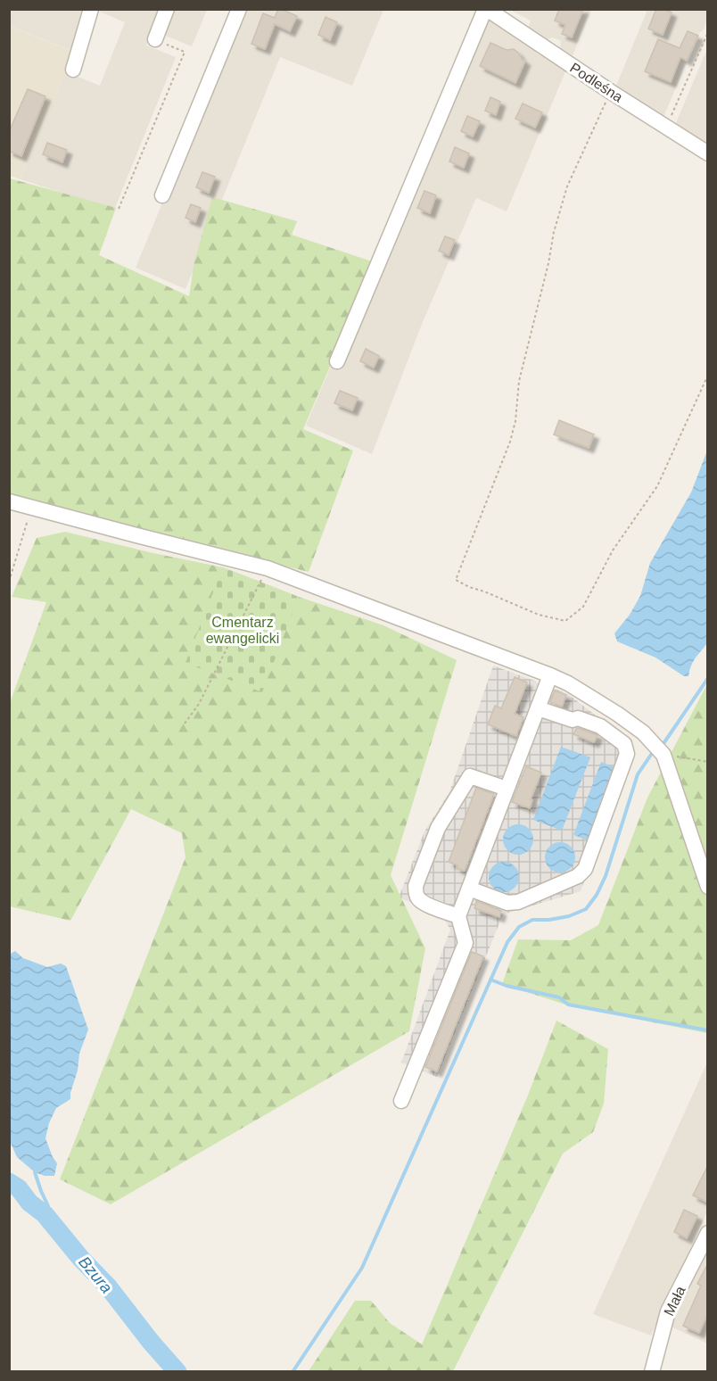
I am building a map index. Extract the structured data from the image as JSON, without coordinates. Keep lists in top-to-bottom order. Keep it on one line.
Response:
{"streets":{"street":["Podleśna","Mała"]},"water":["Bzura"],"parks":["Cmentarz ewangelicki"]}
